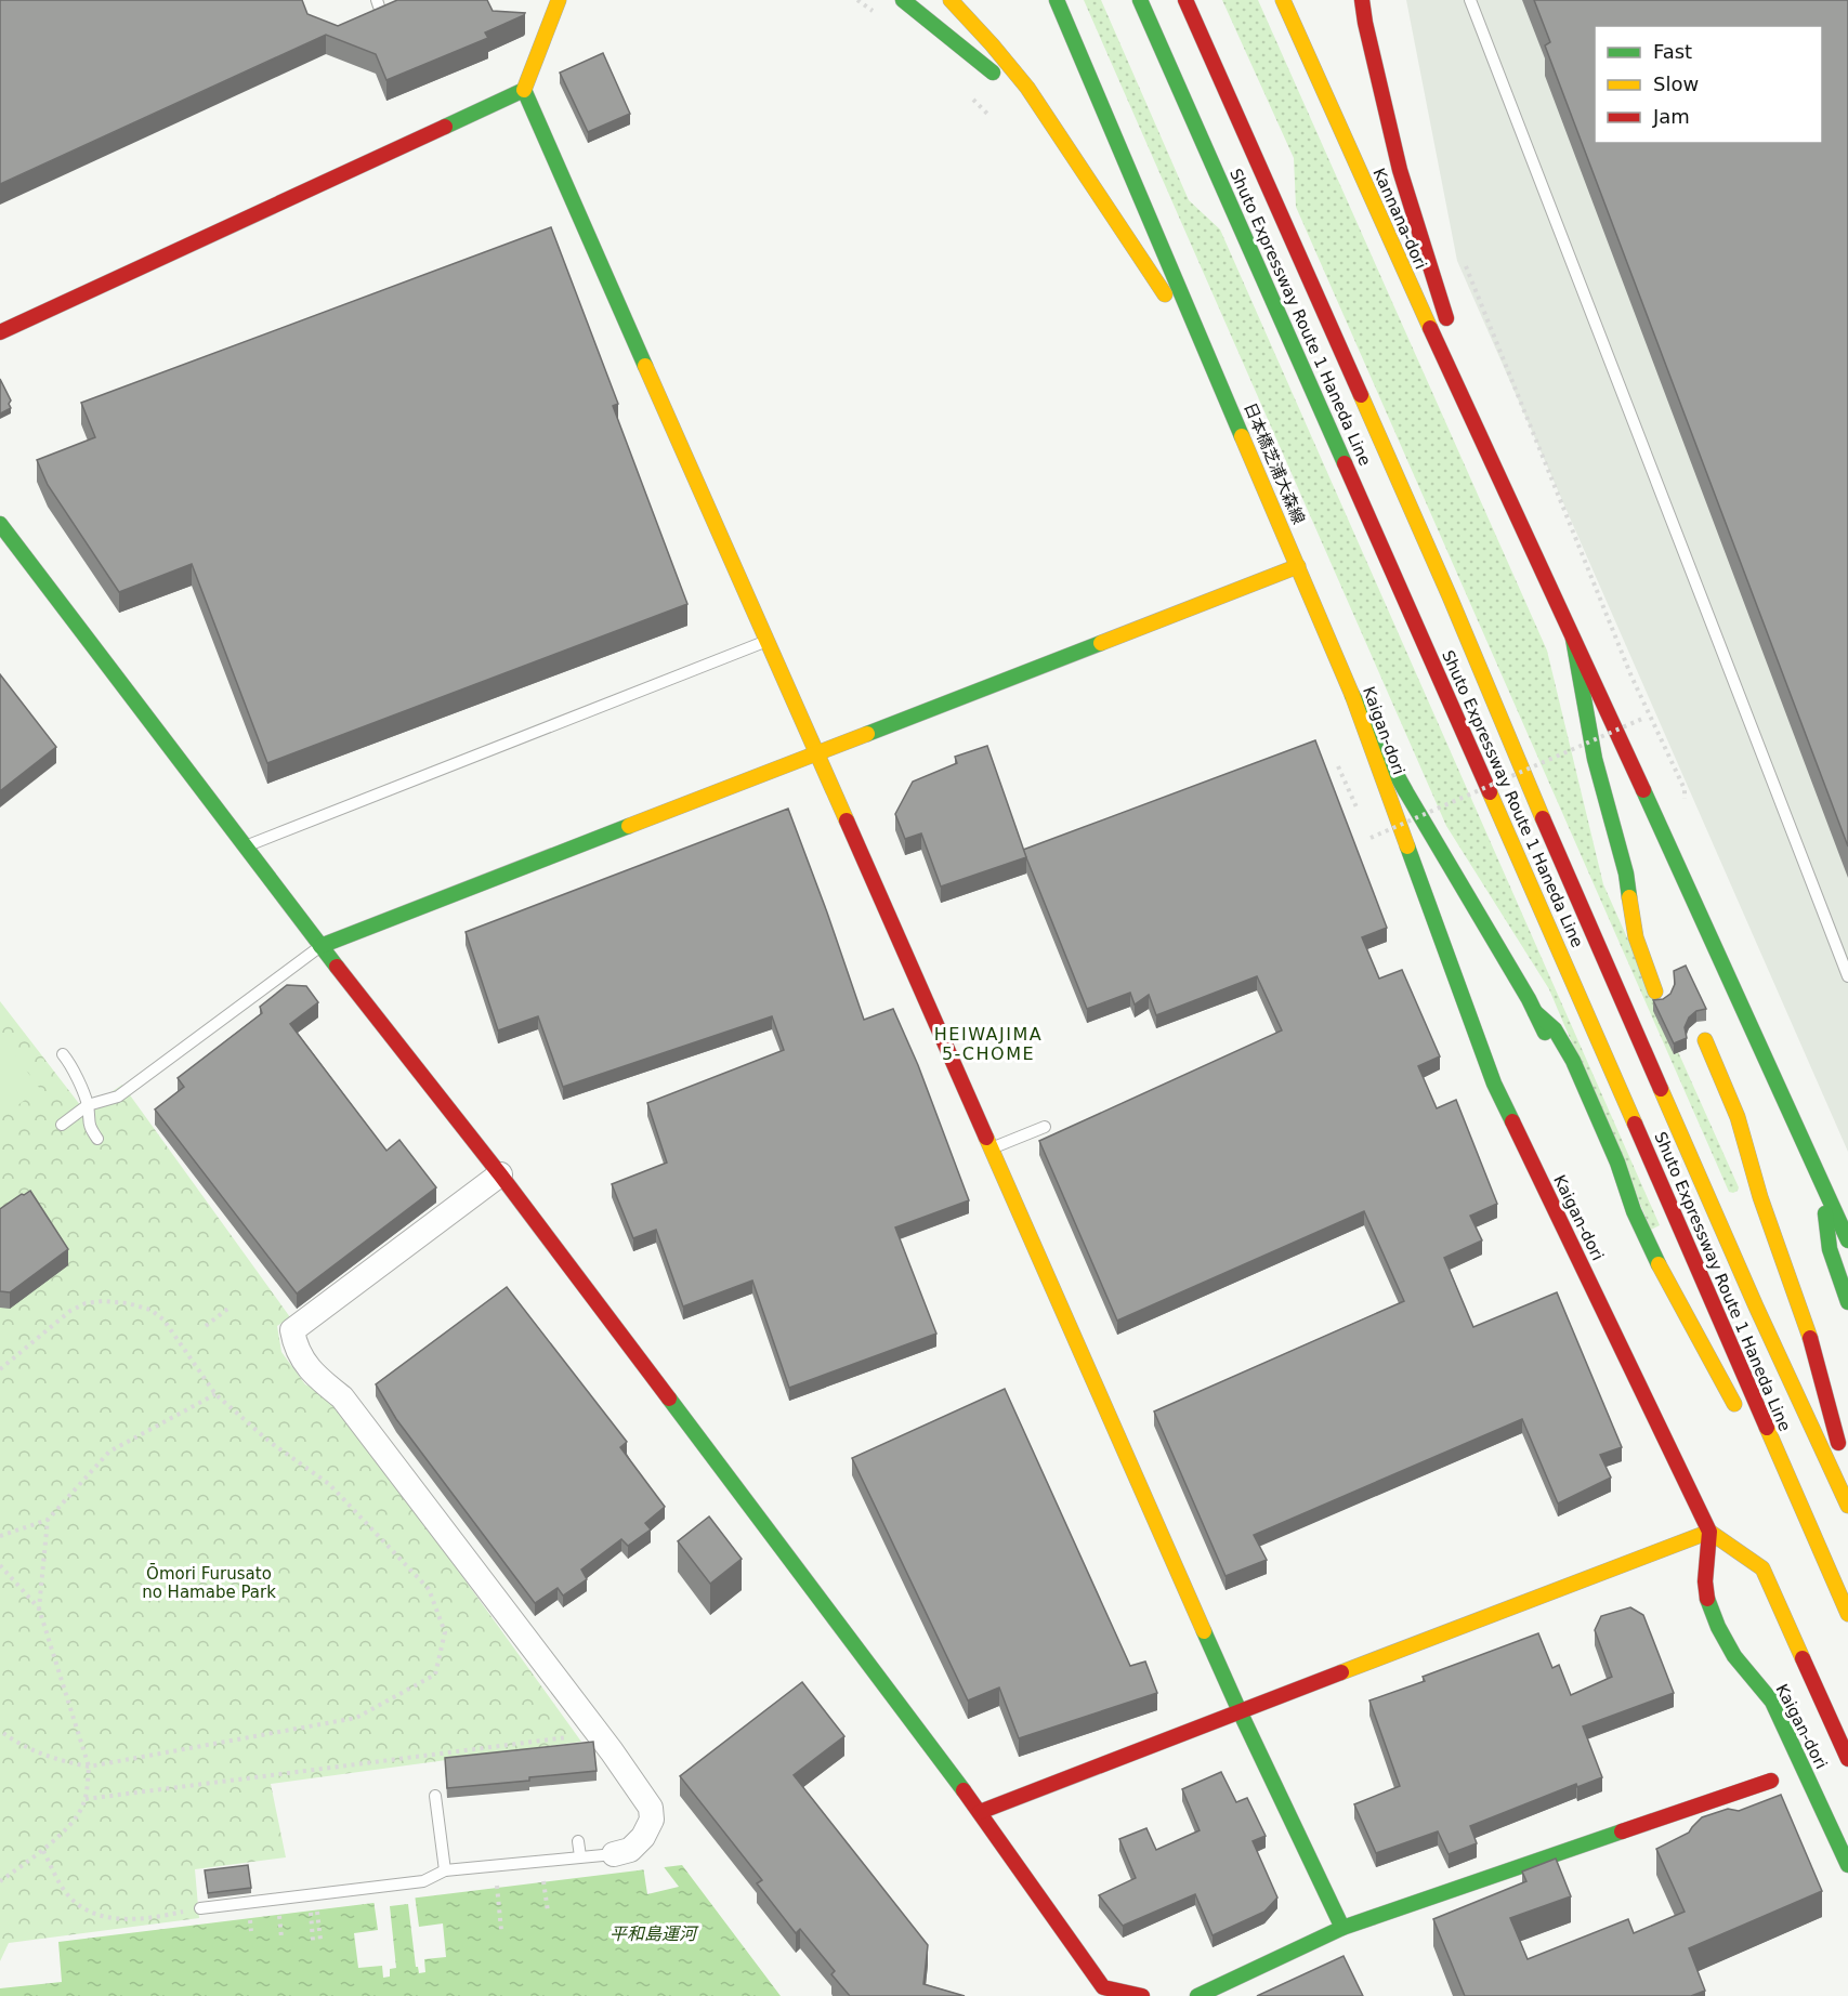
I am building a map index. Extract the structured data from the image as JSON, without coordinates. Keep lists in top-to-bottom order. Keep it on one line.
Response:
{"streets":{"main road":["Kannana-dori","Shuto Expressway Route 1 Haneda Line","日本橋芝浦大森線","Kaigan-dori"]},"crossings":[["日本橋芝浦大森線","Kaigan-dori"]],"districts":["HEIWAJIMA 5-CHOME"],"water":["平和島運河"],"parks":["Ōmori Furusato no Hamabe Park"],"legend":["Fast","Slow","Jam"]}
